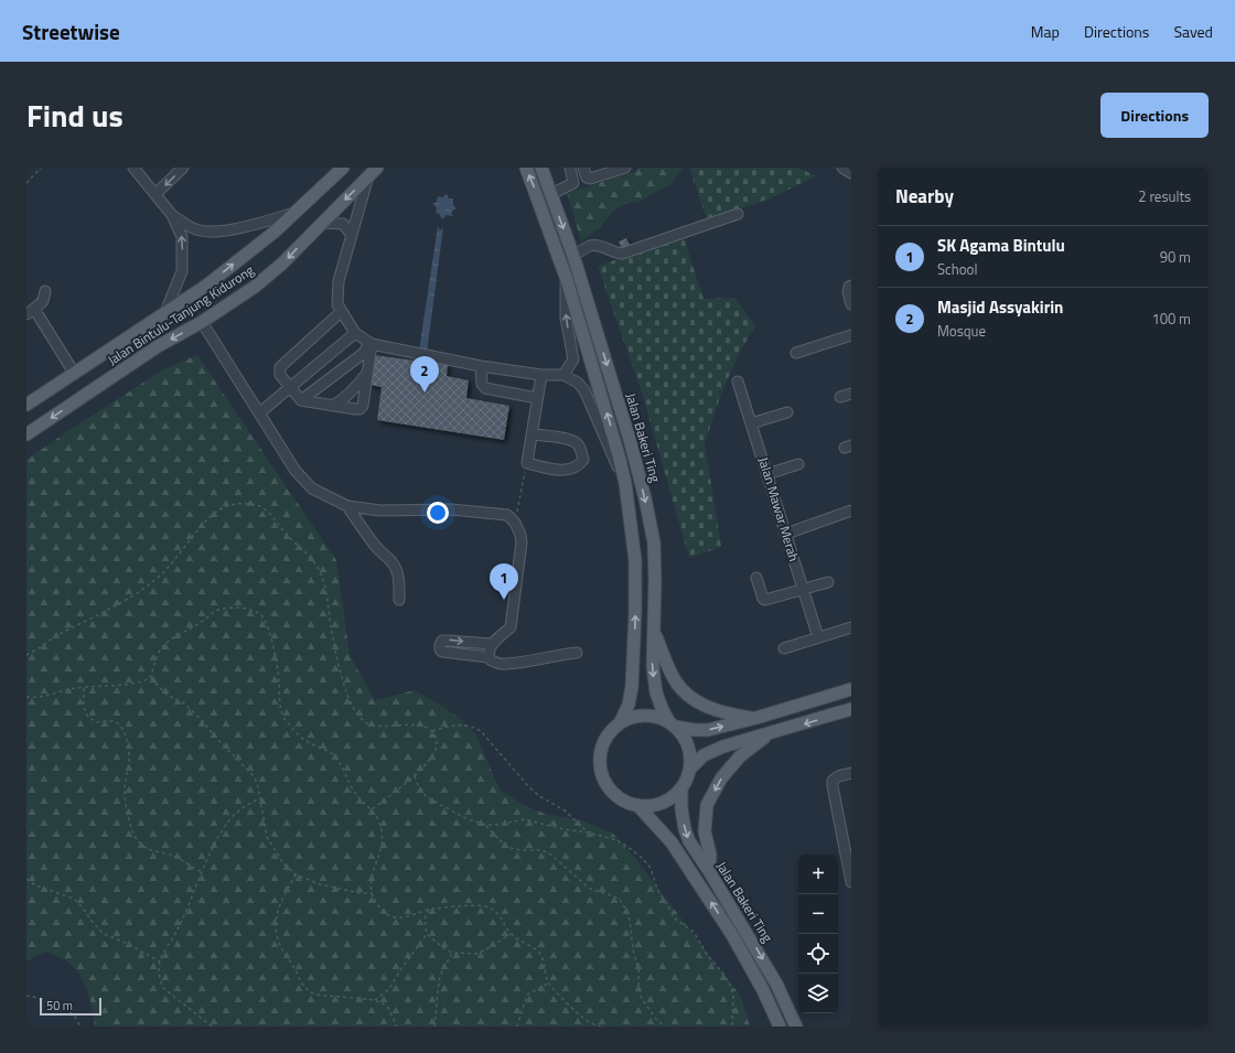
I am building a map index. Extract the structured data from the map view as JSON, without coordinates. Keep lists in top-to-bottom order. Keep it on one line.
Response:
{"streets":{"main road":["Jalan Bintulu-Tanjung Kidurong","Jalan Bakeri Ting"],"street":["Jalan Mawar Merah"]},"scale_bar":"50 m","page":{"header":"Streetwise","nav":["Map","Directions","Saved"],"title":"Find us","buttons":"Directions","heading":["Nearby","2 results"],"list":[{"mark":"1","name":"SK Agama Bintulu","note":"School","value":"90 m"},{"mark":"2","name":"Masjid Assyakirin","note":"Mosque","value":"100 m"}],"pins":["2","1"],"map_buttons":["+","−"],"scale":"50 m"}}
